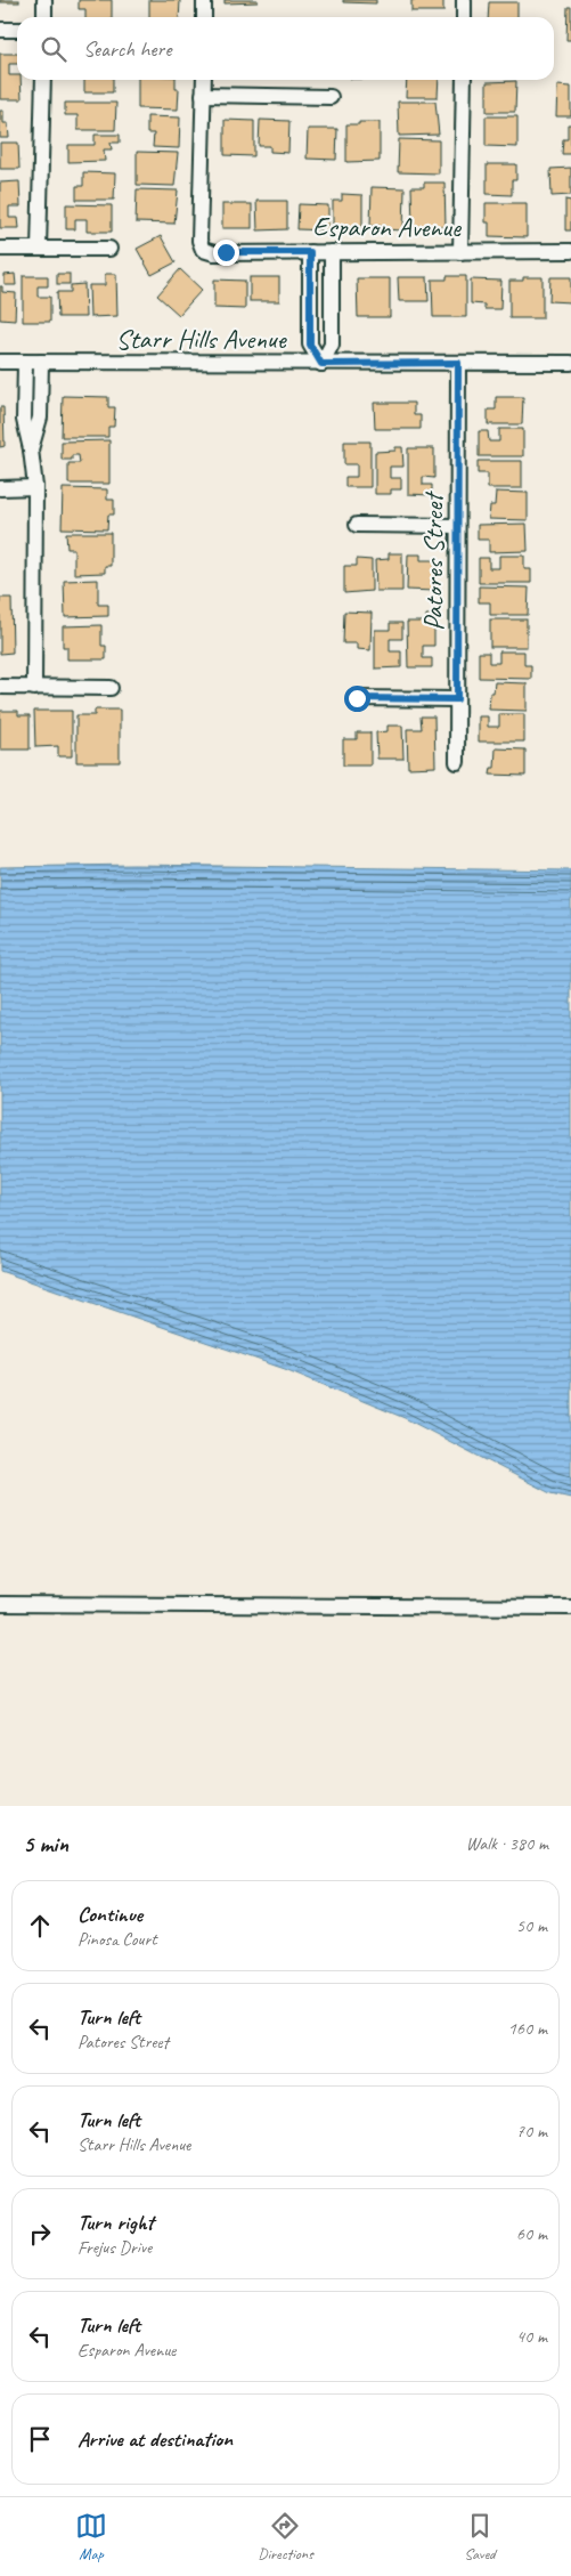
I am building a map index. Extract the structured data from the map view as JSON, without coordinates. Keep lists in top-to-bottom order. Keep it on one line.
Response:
{"streets":{"street":["Esparon Avenue","Starr Hills Avenue","Patores Street"]},"crossings":[["Starr Hills Avenue","Patores Street"]],"page":{"search":"Search here","heading":["5 min","Walk · 380 m"],"list":[["Continue","Pinosa Court","50 m"],["Turn left","Patores Street","160 m"],["Turn left","Starr Hills Avenue","70 m"],["Turn right","Frejus Drive","60 m"],["Turn left","Esparon Avenue","40 m"],"Arrive at destination"],"nav":["Map","Directions","Saved"]}}
